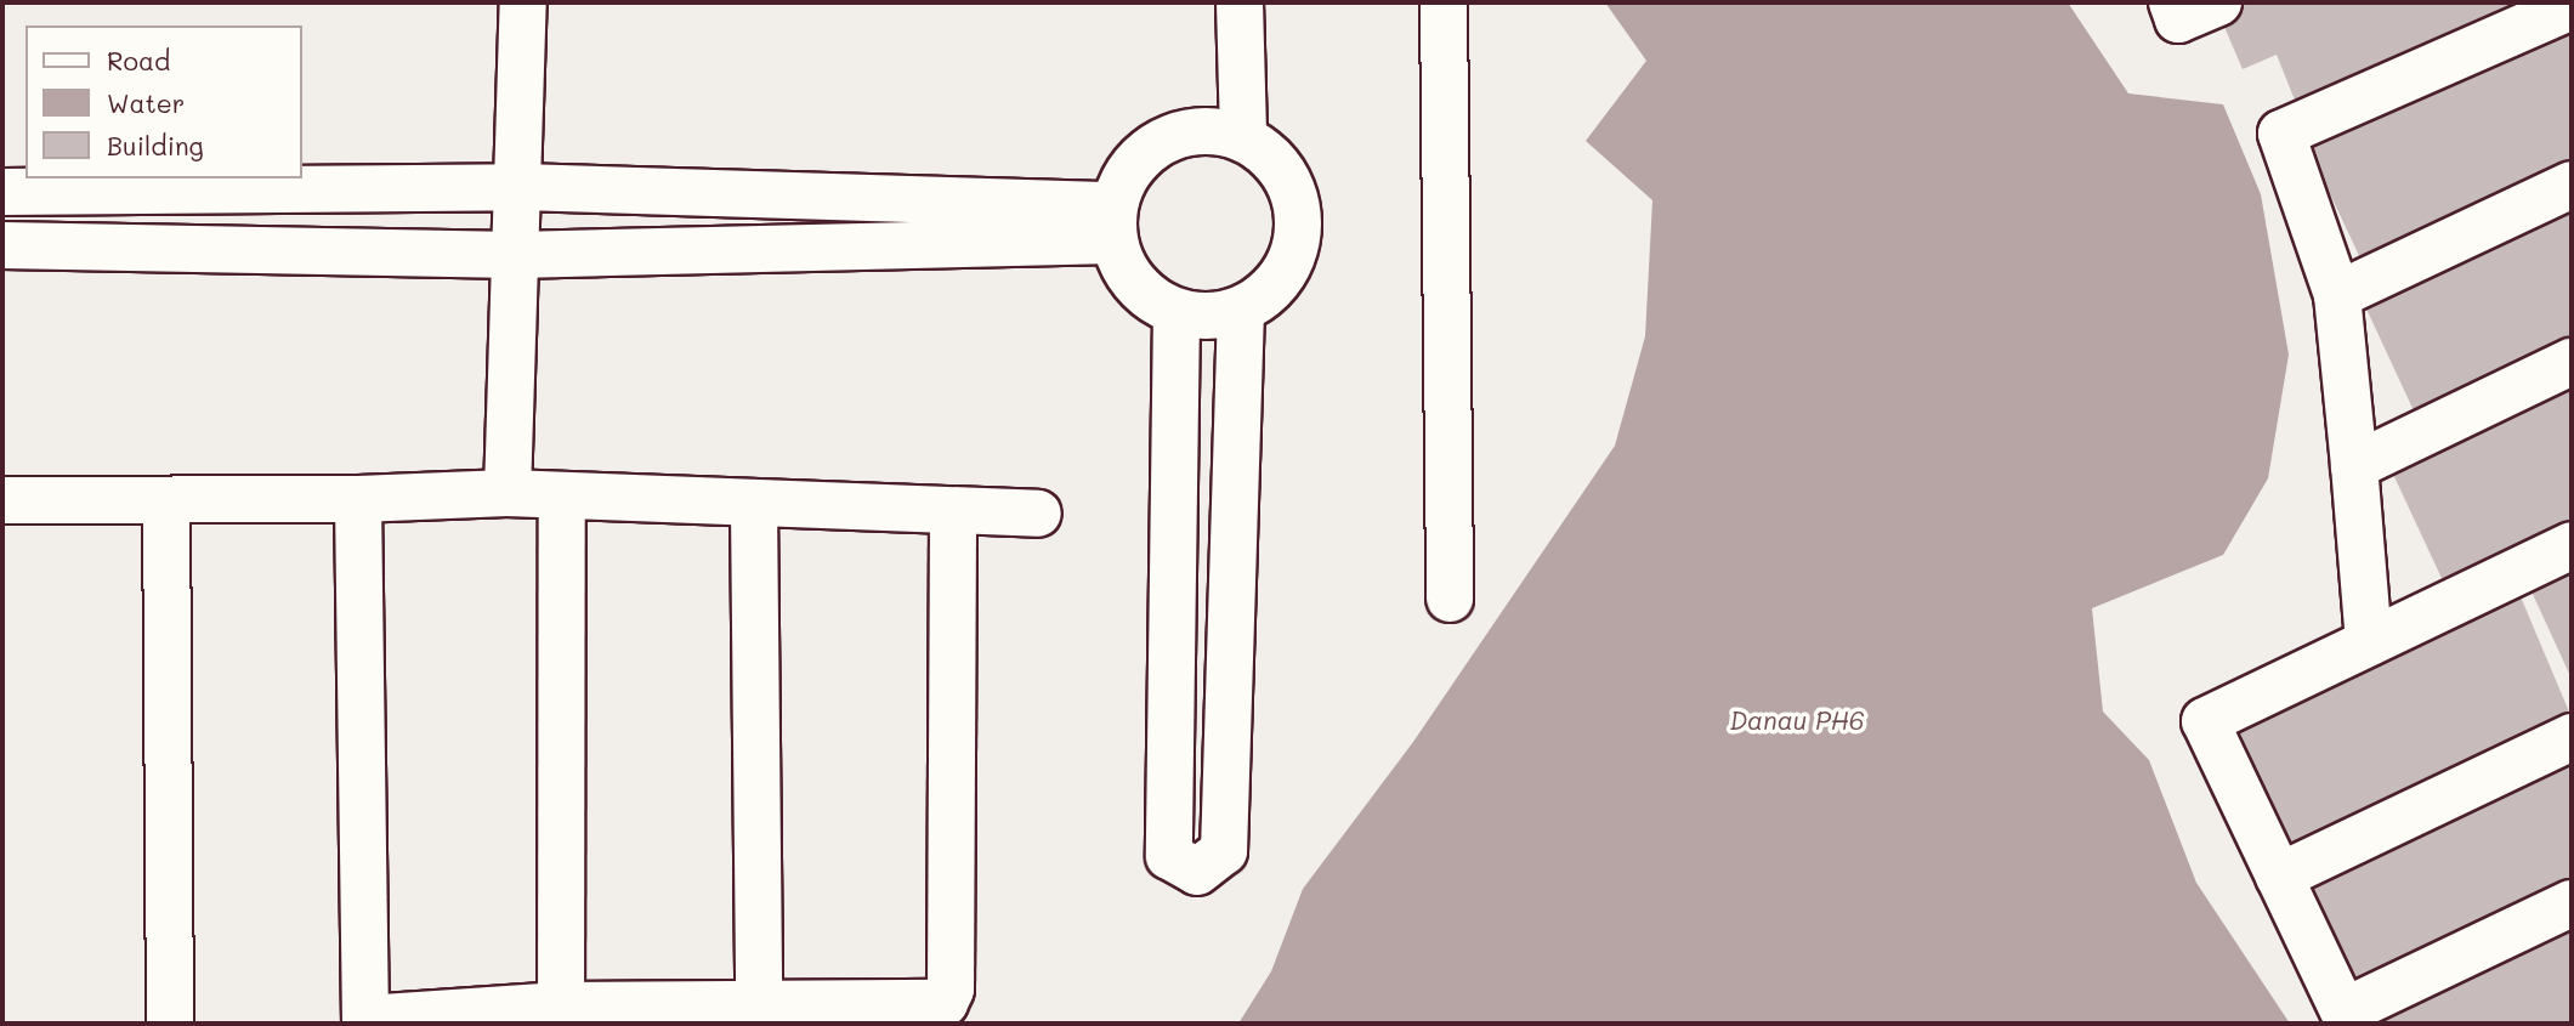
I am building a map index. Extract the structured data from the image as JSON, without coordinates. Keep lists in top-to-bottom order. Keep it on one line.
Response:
{"water":["Danau PH6"],"legend":["Road","Water","Building"]}
